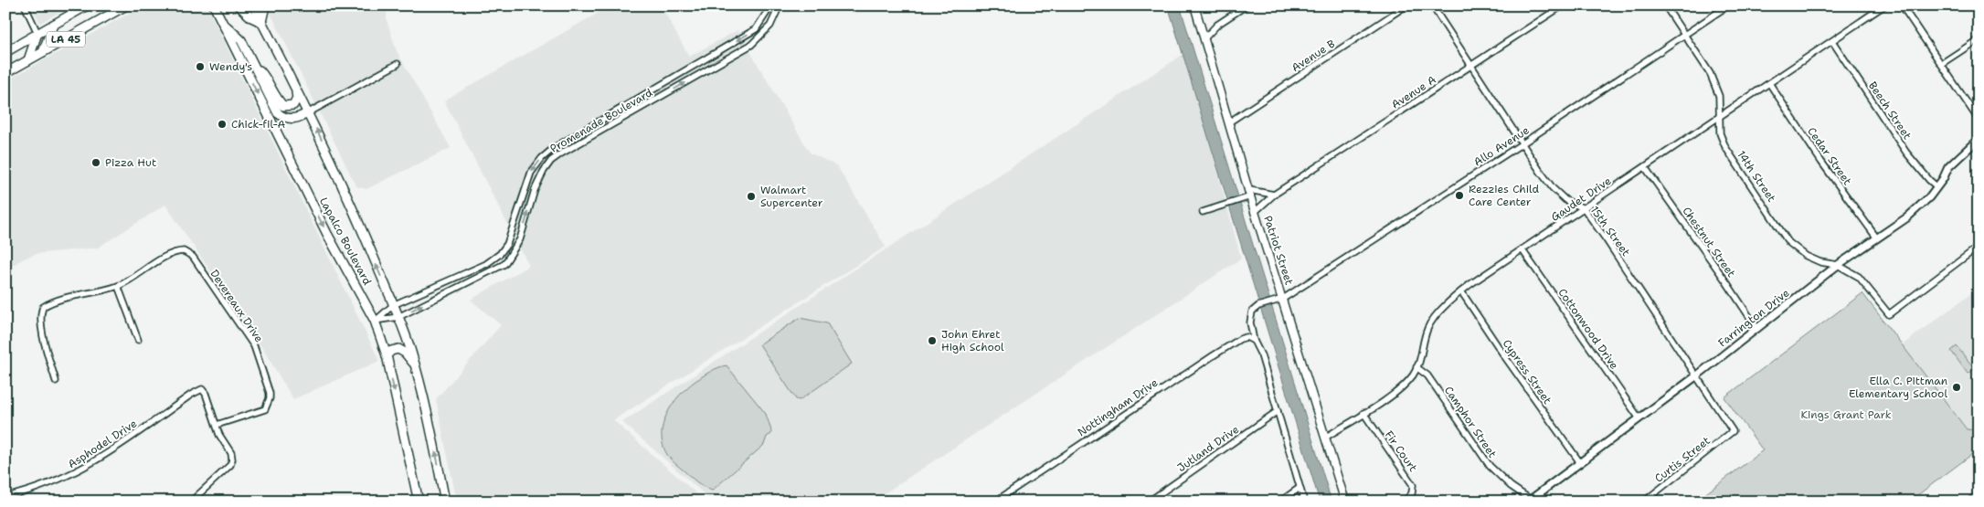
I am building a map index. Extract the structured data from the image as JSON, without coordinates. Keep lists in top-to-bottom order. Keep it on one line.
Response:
{"streets":{"main road":["LA 45","Lapalco Boulevard","Patriot Street"],"street":["Avenue B","Avenue A","Beech Street","Promenade Boulevard","Allo Avenue","Cedar Street","14th Street","Gaudet Drive","15th Street","Chestnut Street","Devereaux Drive","Farrington Drive","Cottonwood Drive","Cypress Street","Nottingham Drive","Camphor Street","Asphodel Drive","Jutland Drive","Fir Court","Curtis Street"]},"crossings":[["Avenue B","Patriot Street"],["Avenue A","15th Street"],["Avenue A","Patriot Street"],["Beech Street","Gaudet Drive"],["Beech Street","Farrington Drive"],["Promenade Boulevard","Lapalco Boulevard"],["Allo Avenue","14th Street"],["Allo Avenue","15th Street"],["Allo Avenue","Patriot Street"],["Allo Avenue","Nottingham Drive"],["Cedar Street","Gaudet Drive"],["Cedar Street","Farrington Drive"],["14th Street","Gaudet Drive"],["14th Street","Farrington Drive"],["Gaudet Drive","15th Street"],["Gaudet Drive","Chestnut Street"],["Gaudet Drive","Patriot Street"],["Gaudet Drive","Cottonwood Drive"],["Gaudet Drive","Cypress Street"],["Gaudet Drive","Camphor Street"],["Gaudet Drive","Fir Court"],["15th Street","Farrington Drive"],["15th Street","Curtis Street"],["Chestnut Street","Farrington Drive"],["Devereaux Drive","Asphodel Drive"],["Farrington Drive","Cottonwood Drive"],["Farrington Drive","Cypress Street"],["Farrington Drive","Camphor Street"]],"parks":["Kings Grant Park"],"places":["Wendy's","Chick-fil-A","Pizza Hut","Rezzies Child Care Center","Walmart Supercenter","John Ehret High School","Ella C. Pittman Elementary School"]}
